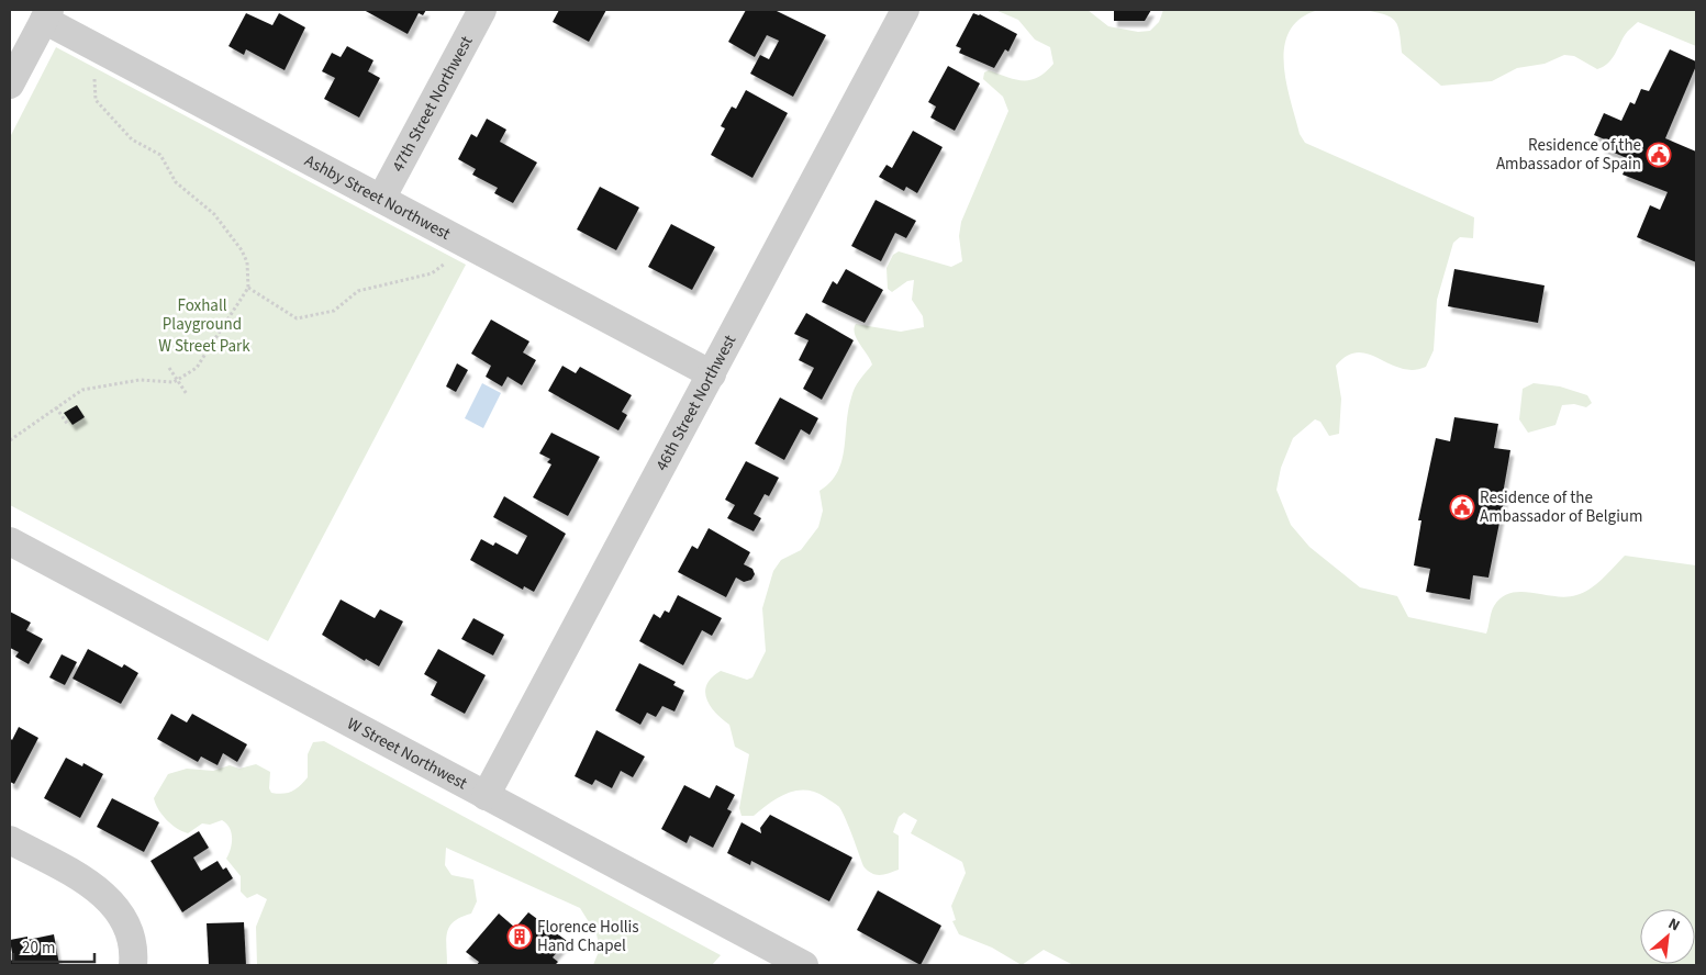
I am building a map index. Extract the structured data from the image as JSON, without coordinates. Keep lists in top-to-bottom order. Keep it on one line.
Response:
{"streets":{"street":["47th Street Northwest","Ashby Street Northwest","46th Street Northwest","W Street Northwest"]},"crossings":[["47th Street Northwest","Ashby Street Northwest"],["Ashby Street Northwest","46th Street Northwest"],["46th Street Northwest","W Street Northwest"]],"parks":["Foxhall Playground","W Street Park"],"places":{"public building":["Residence of the Ambassador of Spain","Residence of the Ambassador of Belgium"],"building":["Florence Hollis Hand Chapel"]},"scale_bar":"20 m","north":"top right"}
